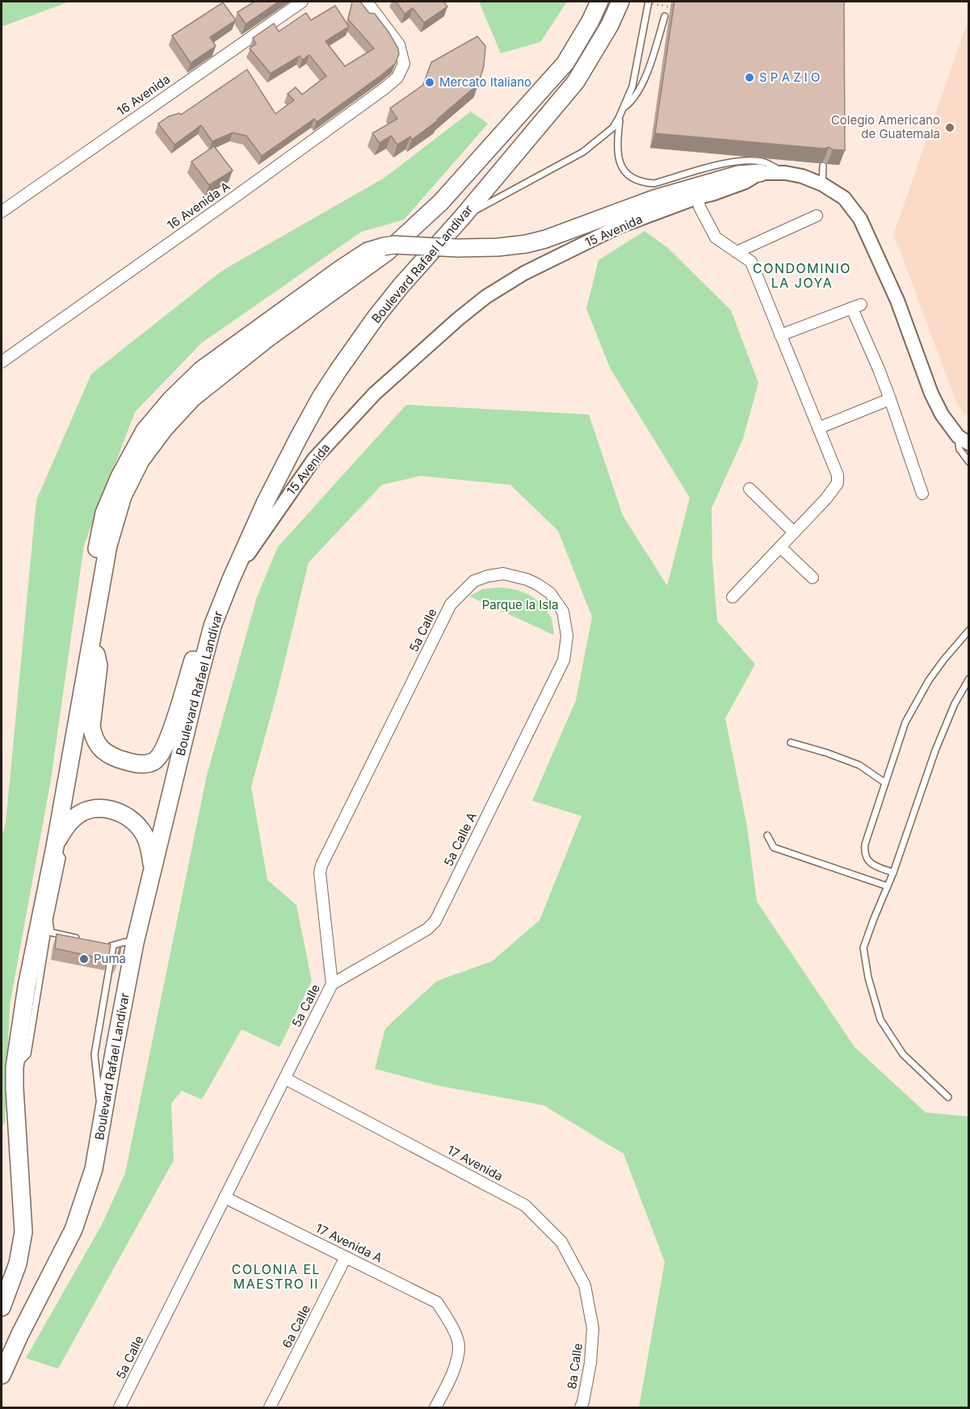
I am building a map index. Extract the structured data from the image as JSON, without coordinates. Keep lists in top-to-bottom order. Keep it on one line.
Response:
{"streets":{"main road":["Boulevard Rafael Landívar"],"street":["16 Avenida","16 Avenida A","15 Avenida","5a Calle","5a Calle A","17 Avenida","17 Avenida A","6a Calle","8a Calle"]},"crossings":[["15 Avenida","Boulevard Rafael Landívar"],["5a Calle","5a Calle A"],["5a Calle","17 Avenida"],["5a Calle","17 Avenida A"],["17 Avenida","8a Calle"],["17 Avenida A","6a Calle"]],"districts":["CONDOMINIO LA JOYA","COLONIA EL MAESTRO II"],"parks":["Parque la Isla"],"places":["S P A Z I O","Mercato Italiano","Colegio Americano de Guatemala","Puma"]}
